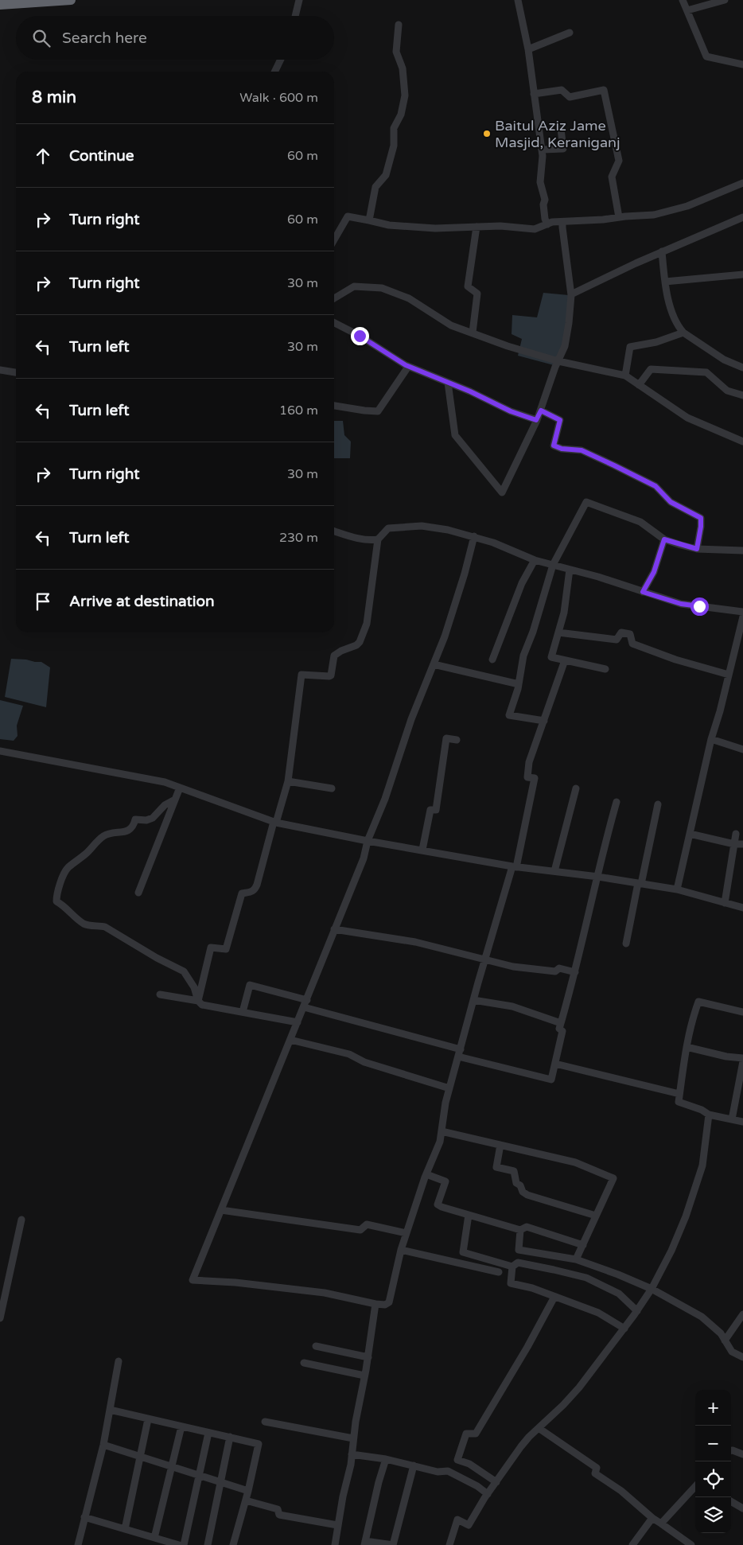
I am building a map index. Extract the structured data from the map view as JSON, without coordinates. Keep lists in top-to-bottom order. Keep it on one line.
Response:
{"places":["Baitul Aziz Jame Masjid, Keraniganj"],"page":{"search":"Search here","heading":["8 min","Walk · 600 m"],"list":[["Continue","60 m"],["Turn right","60 m"],["Turn right","30 m"],["Turn left","30 m"],["Turn left","160 m"],["Turn right","30 m"],["Turn left","230 m"],"Arrive at destination"],"map_buttons":["+","−"]}}
